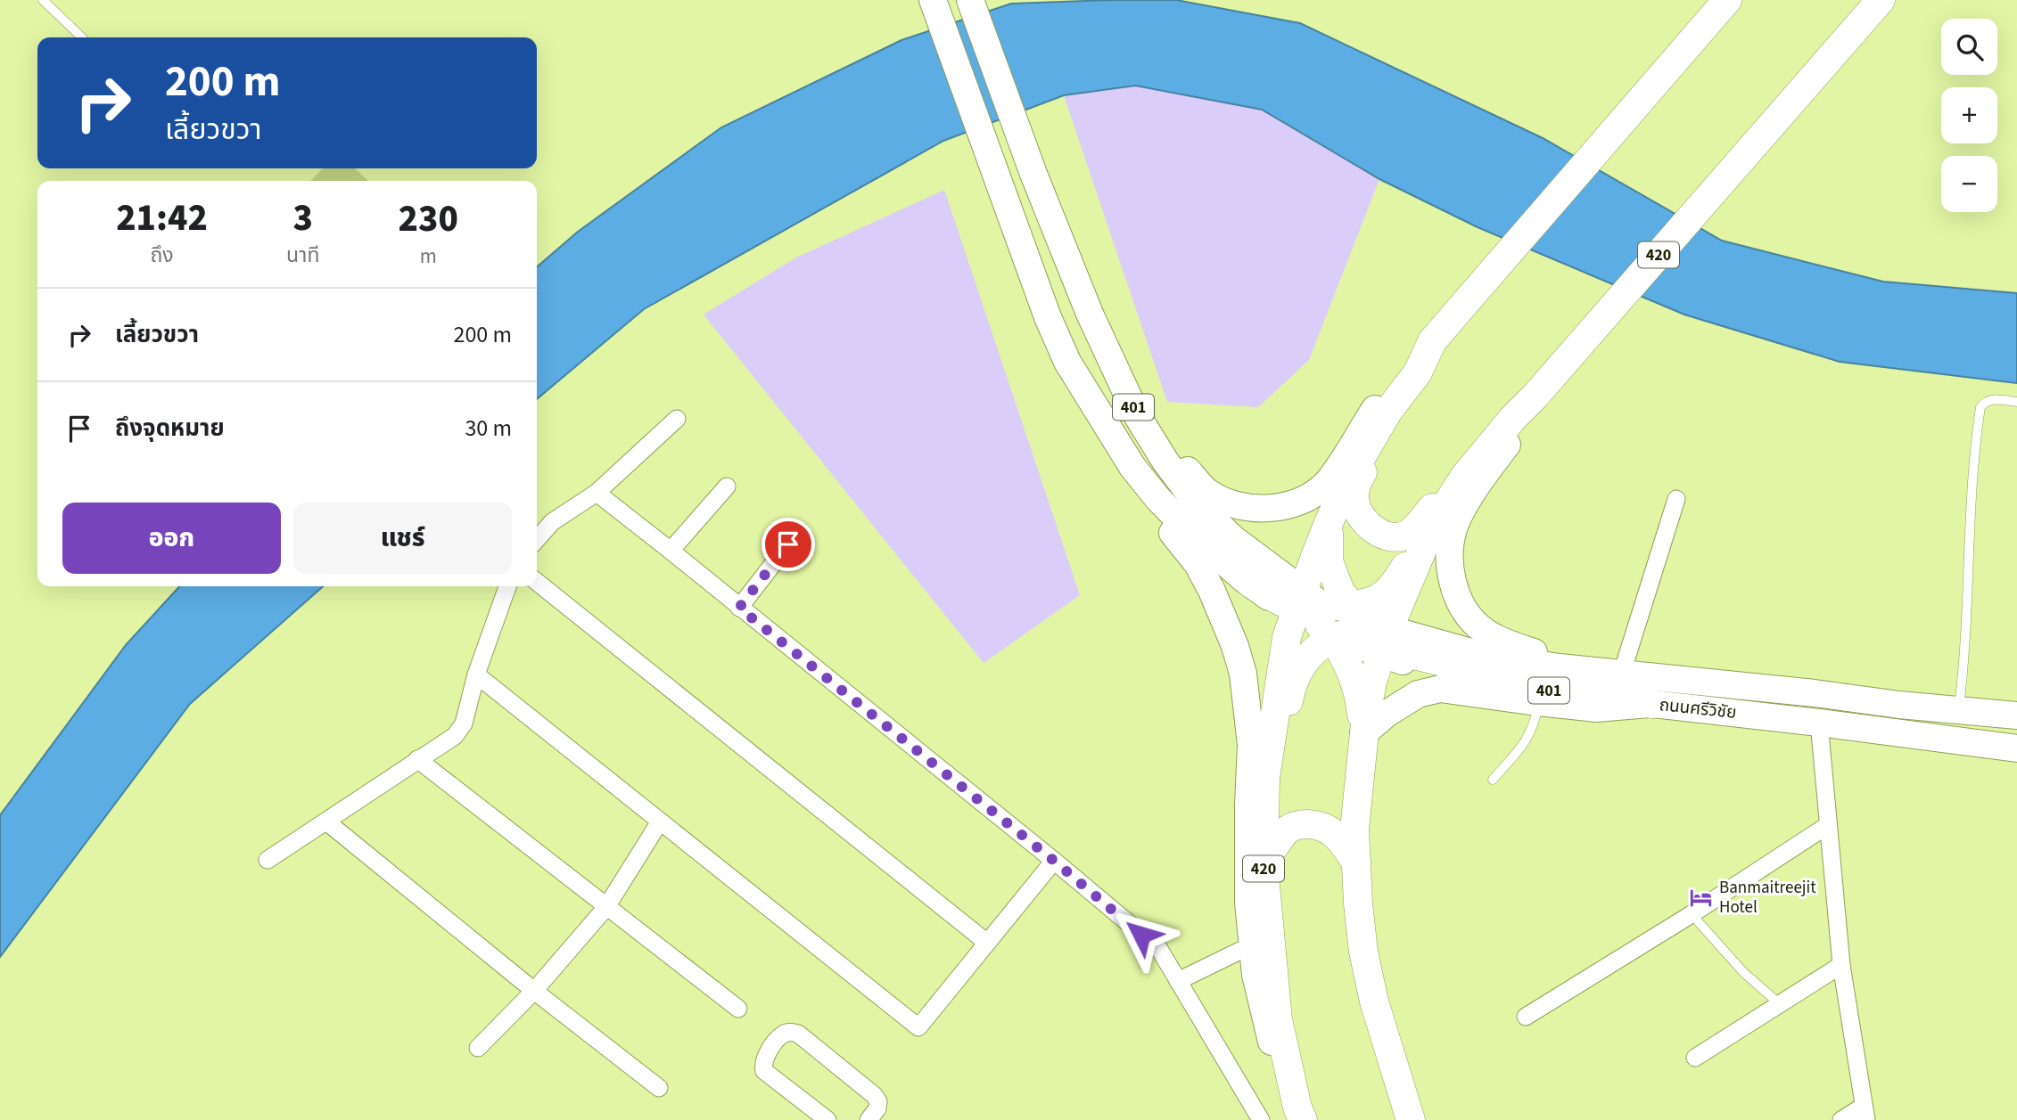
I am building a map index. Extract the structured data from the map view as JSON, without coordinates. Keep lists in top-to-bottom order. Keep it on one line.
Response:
{"streets":{"highway":["420"],"main road":["401","ถนนศรีวิชัย"]},"crossings":[["420","401"],["420","ถนนศรีวิชัย"],["401","ถนนศรีวิชัย"]],"places":{"hotel":["Banmaitreejit Hotel"]},"page":{"map_buttons":["+","−"],"turn":["200 m","เลี้ยวขวา"],"eta":["21:42","ถึง","3","นาที","230","m"],"list":[{"name":"เลี้ยวขวา","value":"200 m"},{"name":"ถึงจุดหมาย","value":"30 m"}],"buttons":["ออก","แชร์"]}}
